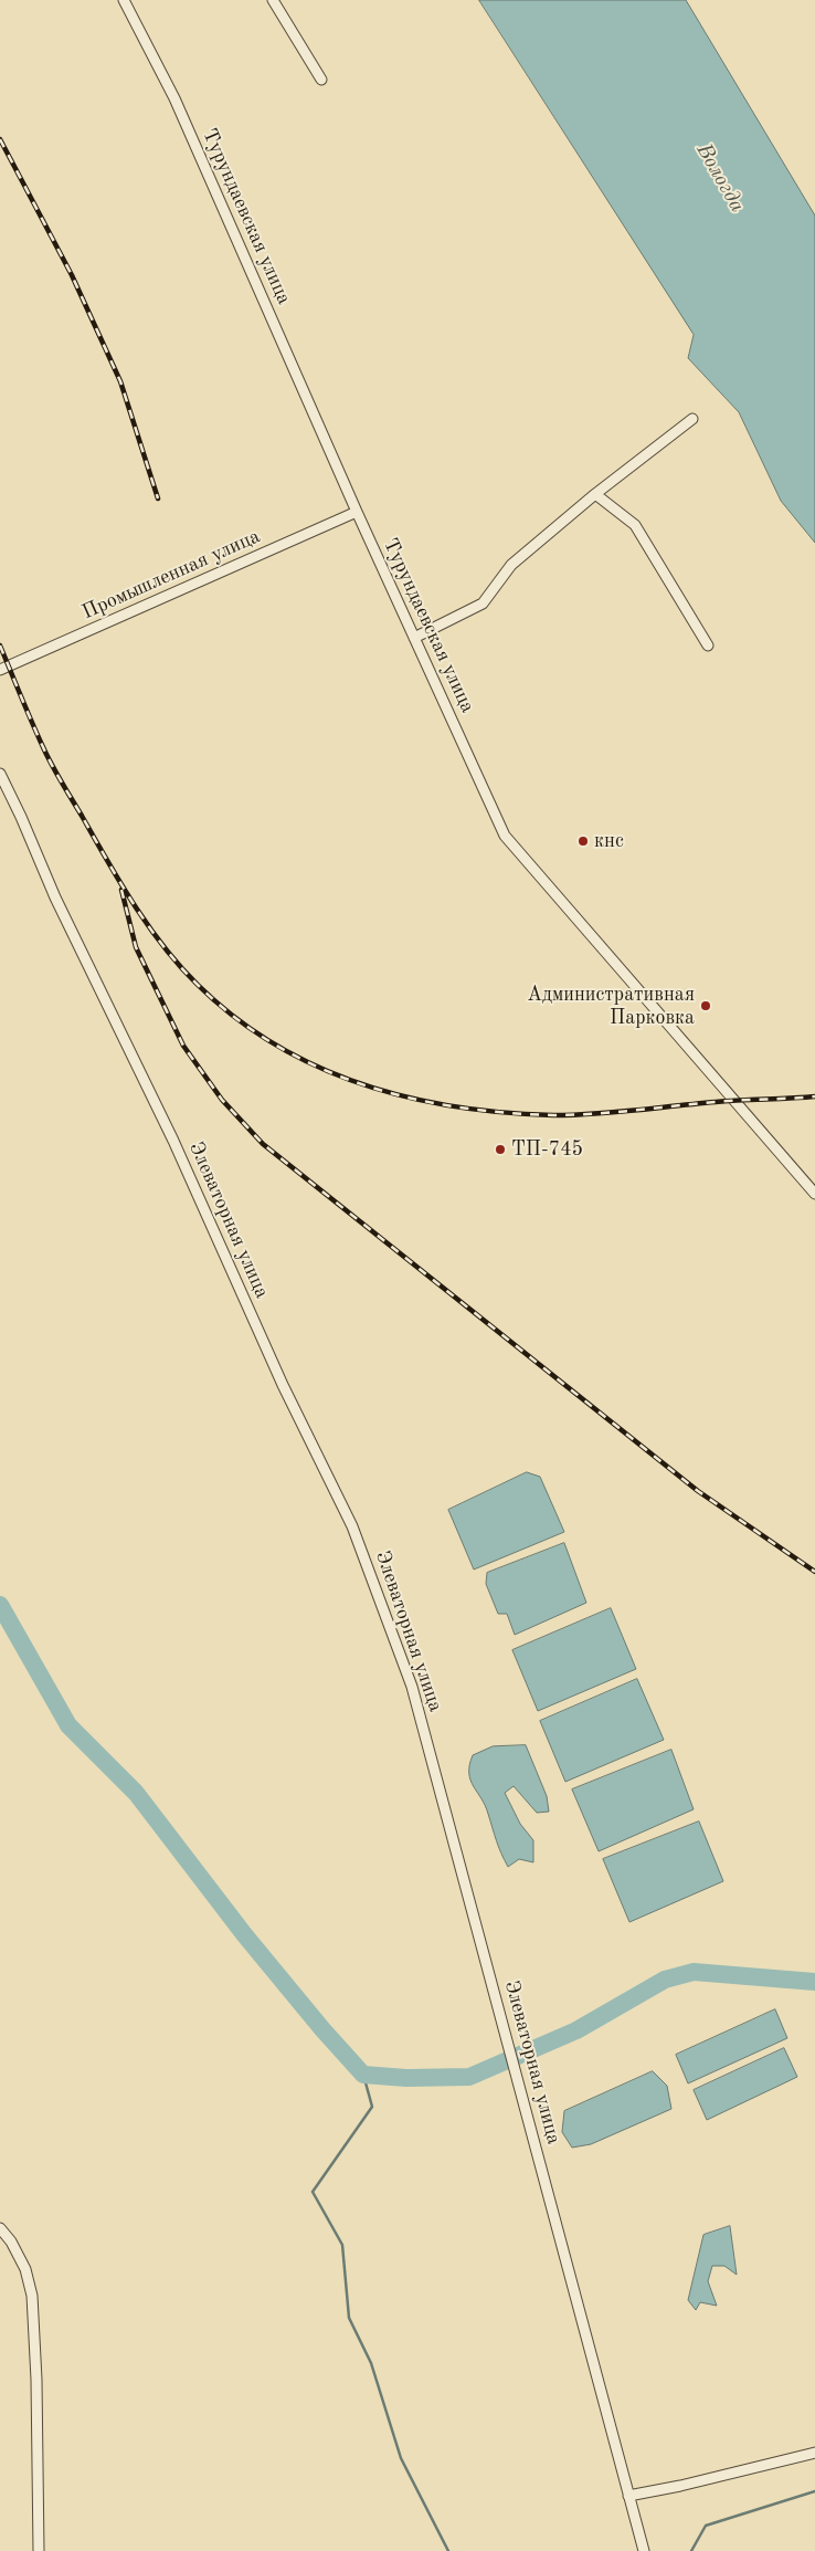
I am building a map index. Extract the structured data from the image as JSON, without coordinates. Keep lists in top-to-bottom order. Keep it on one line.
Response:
{"streets":{"street":["Турундаевская улица","Промышленная улица","Элеваторная улица"]},"crossings":[["Турундаевская улица","Промышленная улица"]],"water":["Вологда"],"places":["кнс","Административная Парковка","ТП-745"]}
